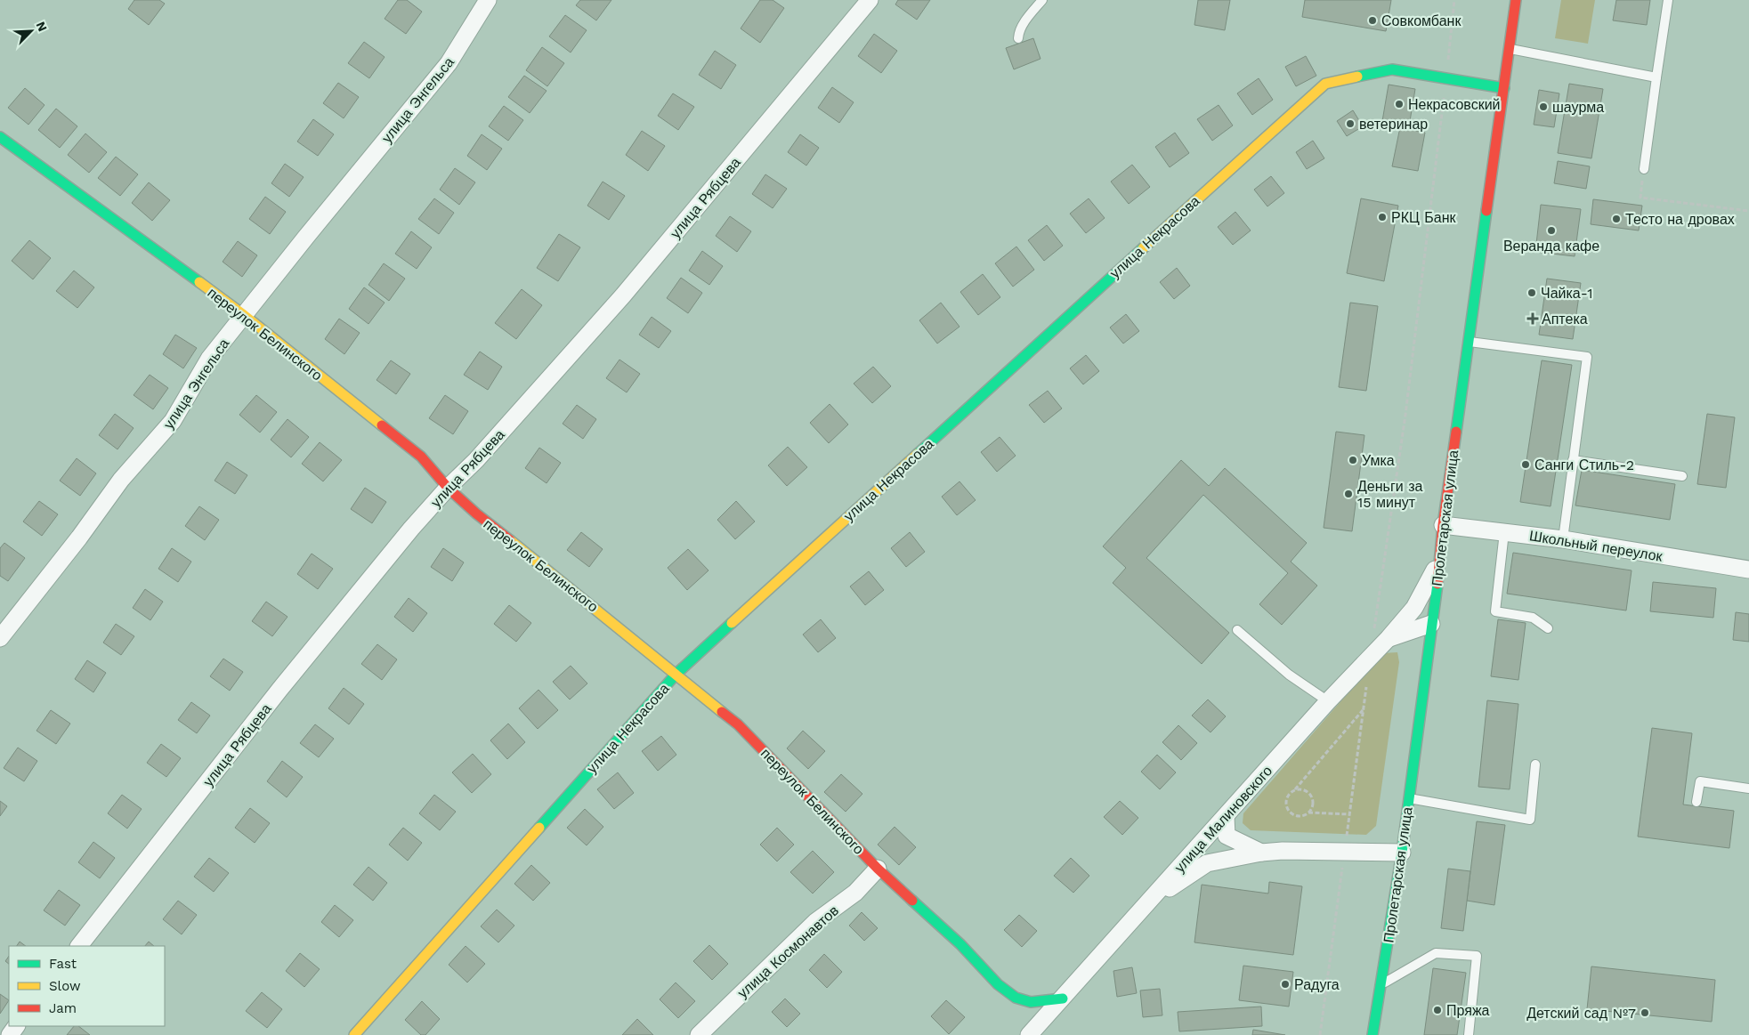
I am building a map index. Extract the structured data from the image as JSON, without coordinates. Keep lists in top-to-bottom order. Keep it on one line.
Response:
{"streets":{"street":["улица Энгельса","улица Рябцева","улица Некрасова","переулок Белинского","Пролетарская улица","Школьный переулок","улица Малиновского","улица Космонавтов"]},"crossings":[["улица Энгельса","переулок Белинского"],["улица Рябцева","переулок Белинского"],["улица Некрасова","переулок Белинского"],["улица Некрасова","Пролетарская улица"],["переулок Белинского","улица Малиновского"],["переулок Белинского","улица Космонавтов"],["Пролетарская улица","Школьный переулок"],["Пролетарская улица","улица Малиновского"]],"places":{"other":["Совкомбанк","Некрасовский","шаурма","ветеринар","РКЦ Банк","Тесто на дровах","Веранда кафе","Чайка-1","Умка","Санги Стиль-2","Деньги за 15 минут","Радуга","Пряжа","Детский сад №7"],"health":["Аптека"]},"legend":["Fast","Slow","Jam"],"north":"top right"}
